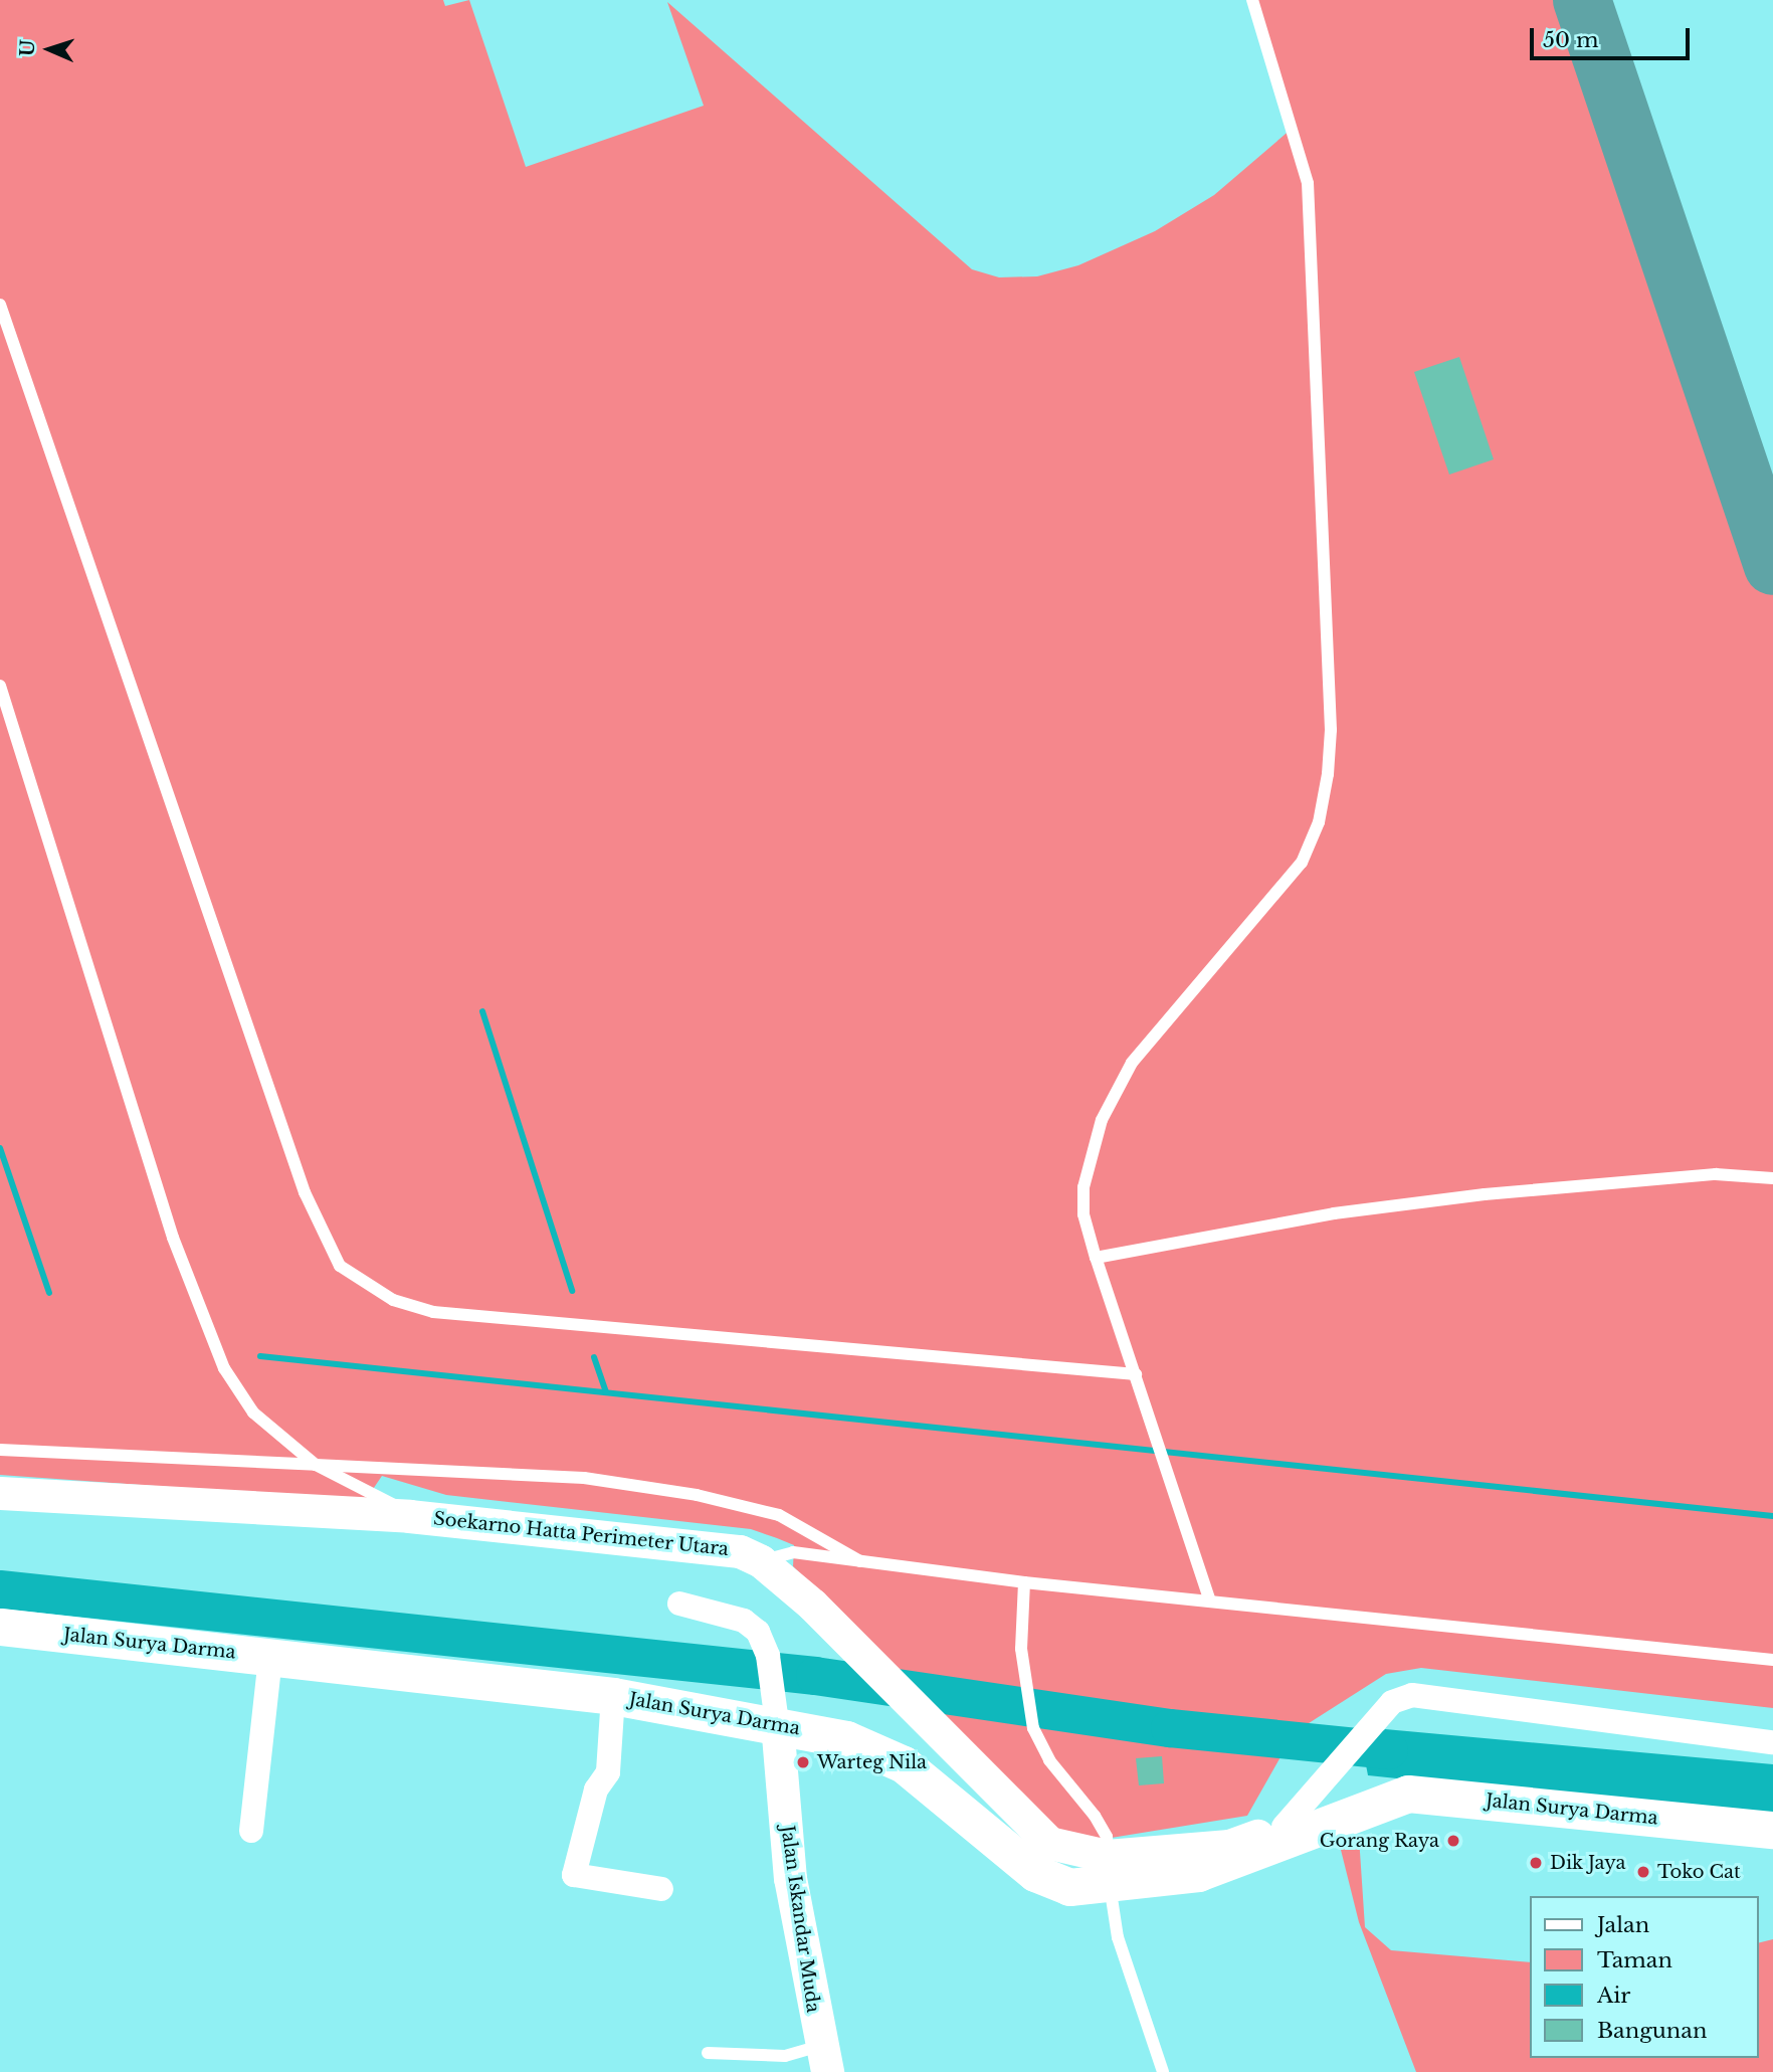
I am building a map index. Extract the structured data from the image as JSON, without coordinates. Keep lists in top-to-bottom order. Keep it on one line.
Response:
{"streets":{"main road":["Soekarno Hatta Perimeter Utara","Jalan Surya Darma","Jalan Iskandar Muda"]},"crossings":[["Soekarno Hatta Perimeter Utara","Jalan Surya Darma"],["Jalan Surya Darma","Jalan Iskandar Muda"]],"places":["Warteg Nila","Gorang Raya","Dik Jaya","Toko Cat"],"legend":["Jalan","Taman","Air","Bangunan"],"scale_bar":"50 m","north":"left"}
